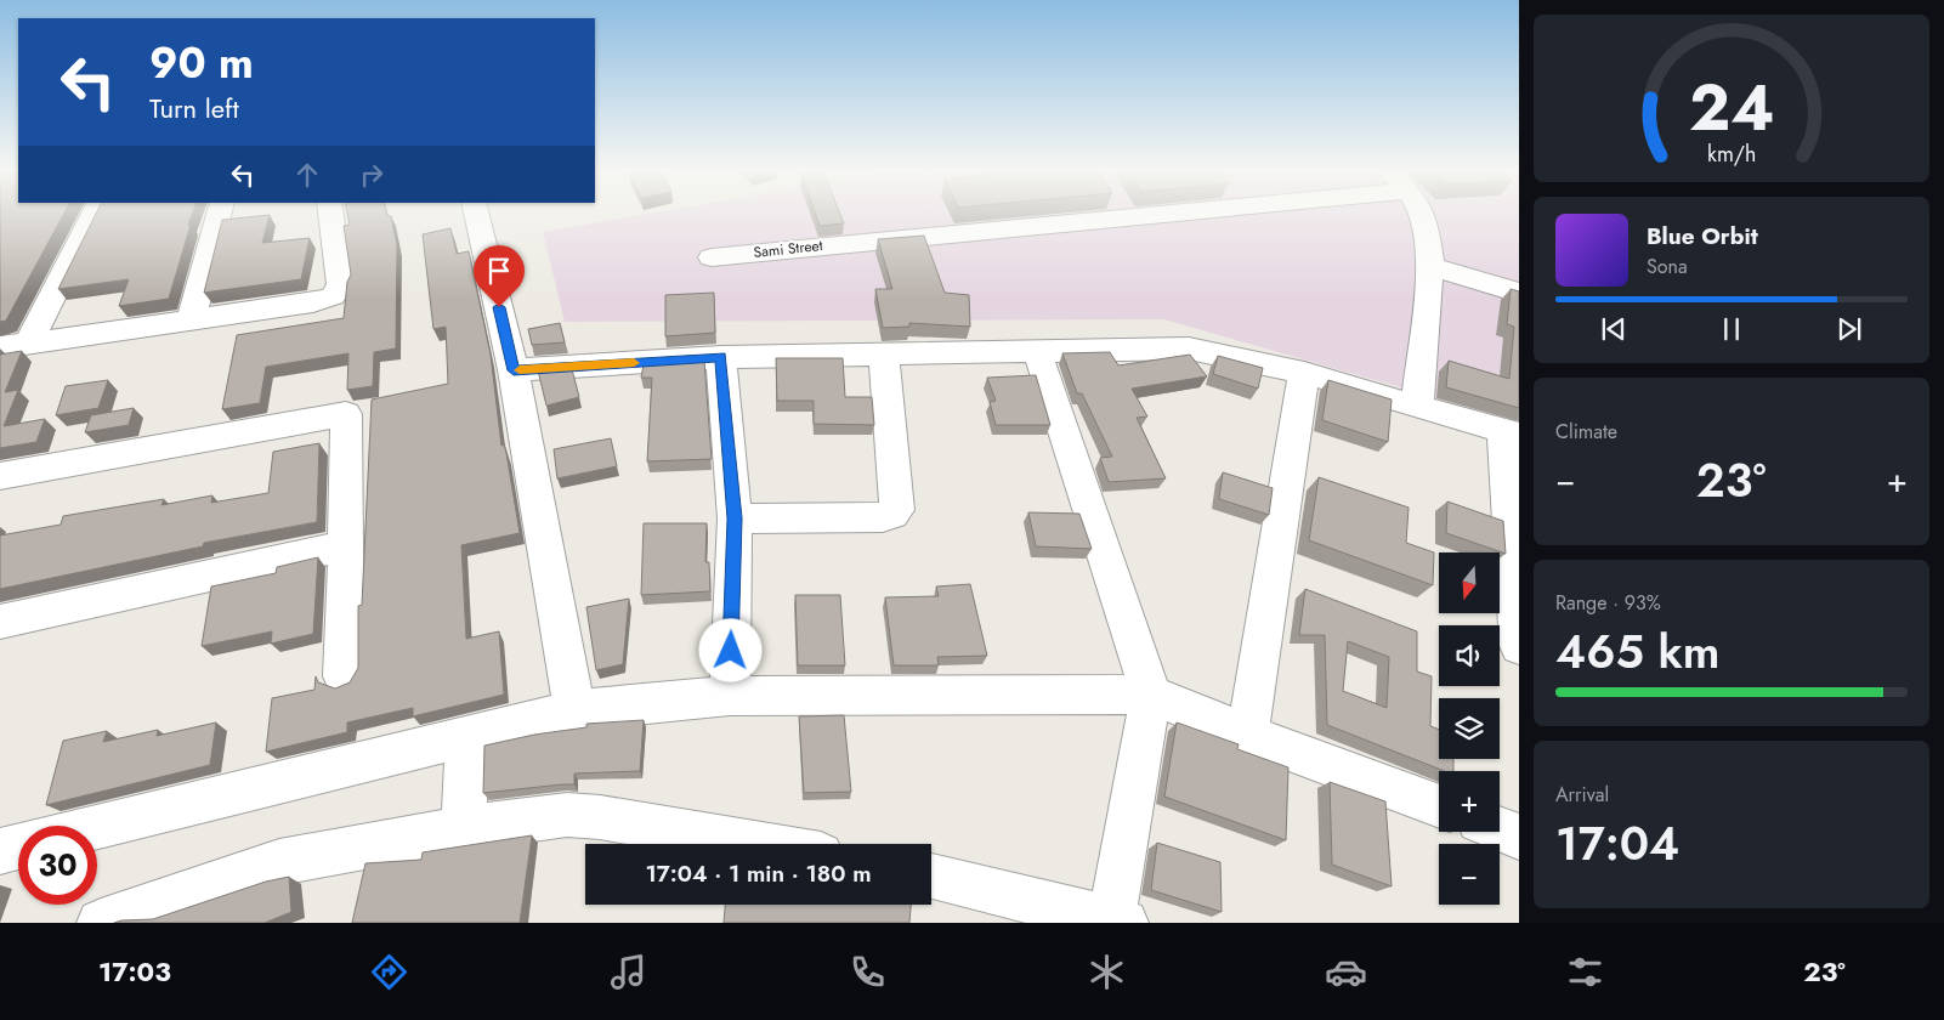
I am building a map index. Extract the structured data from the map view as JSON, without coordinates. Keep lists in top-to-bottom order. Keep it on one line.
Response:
{"streets":{"street":["Sami Street"]},"north":"bottom","page":{"turn":["90 m","Turn left"],"song":["Blue Orbit","Sona"],"tile":["Climate",["Range · 93%","465 km"],["Arrival","17:04"]],"heat":["−","23°","+"],"map_buttons":["+","−"],"limit":"30","trip":"17:04 · 1 min · 180 m","tabs":["17:03","23°"],"gauge":["24","km/h"]}}
